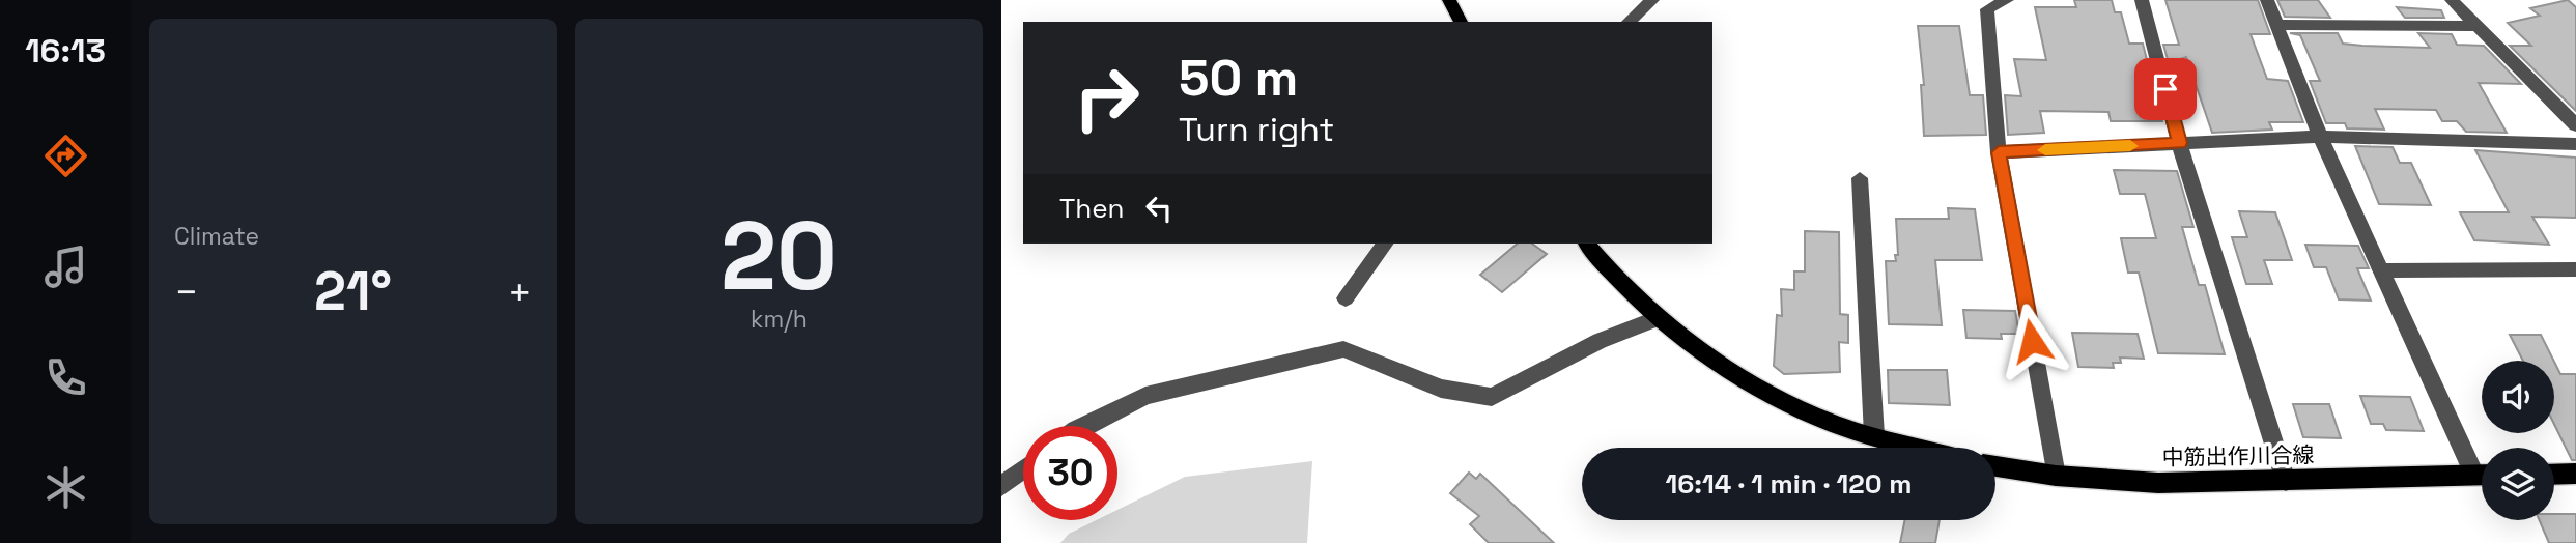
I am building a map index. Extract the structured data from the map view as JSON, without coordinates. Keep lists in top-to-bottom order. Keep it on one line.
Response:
{"streets":{"main road":["中筋出作川合線"]},"page":{"tabs":"16:13","tile":["Climate",["20","km/h"]],"turn":["50 m","Turn right"],"then":"Then","heat":["−","21°","+"],"limit":"30","trip":"16:14 · 1 min · 120 m"}}
